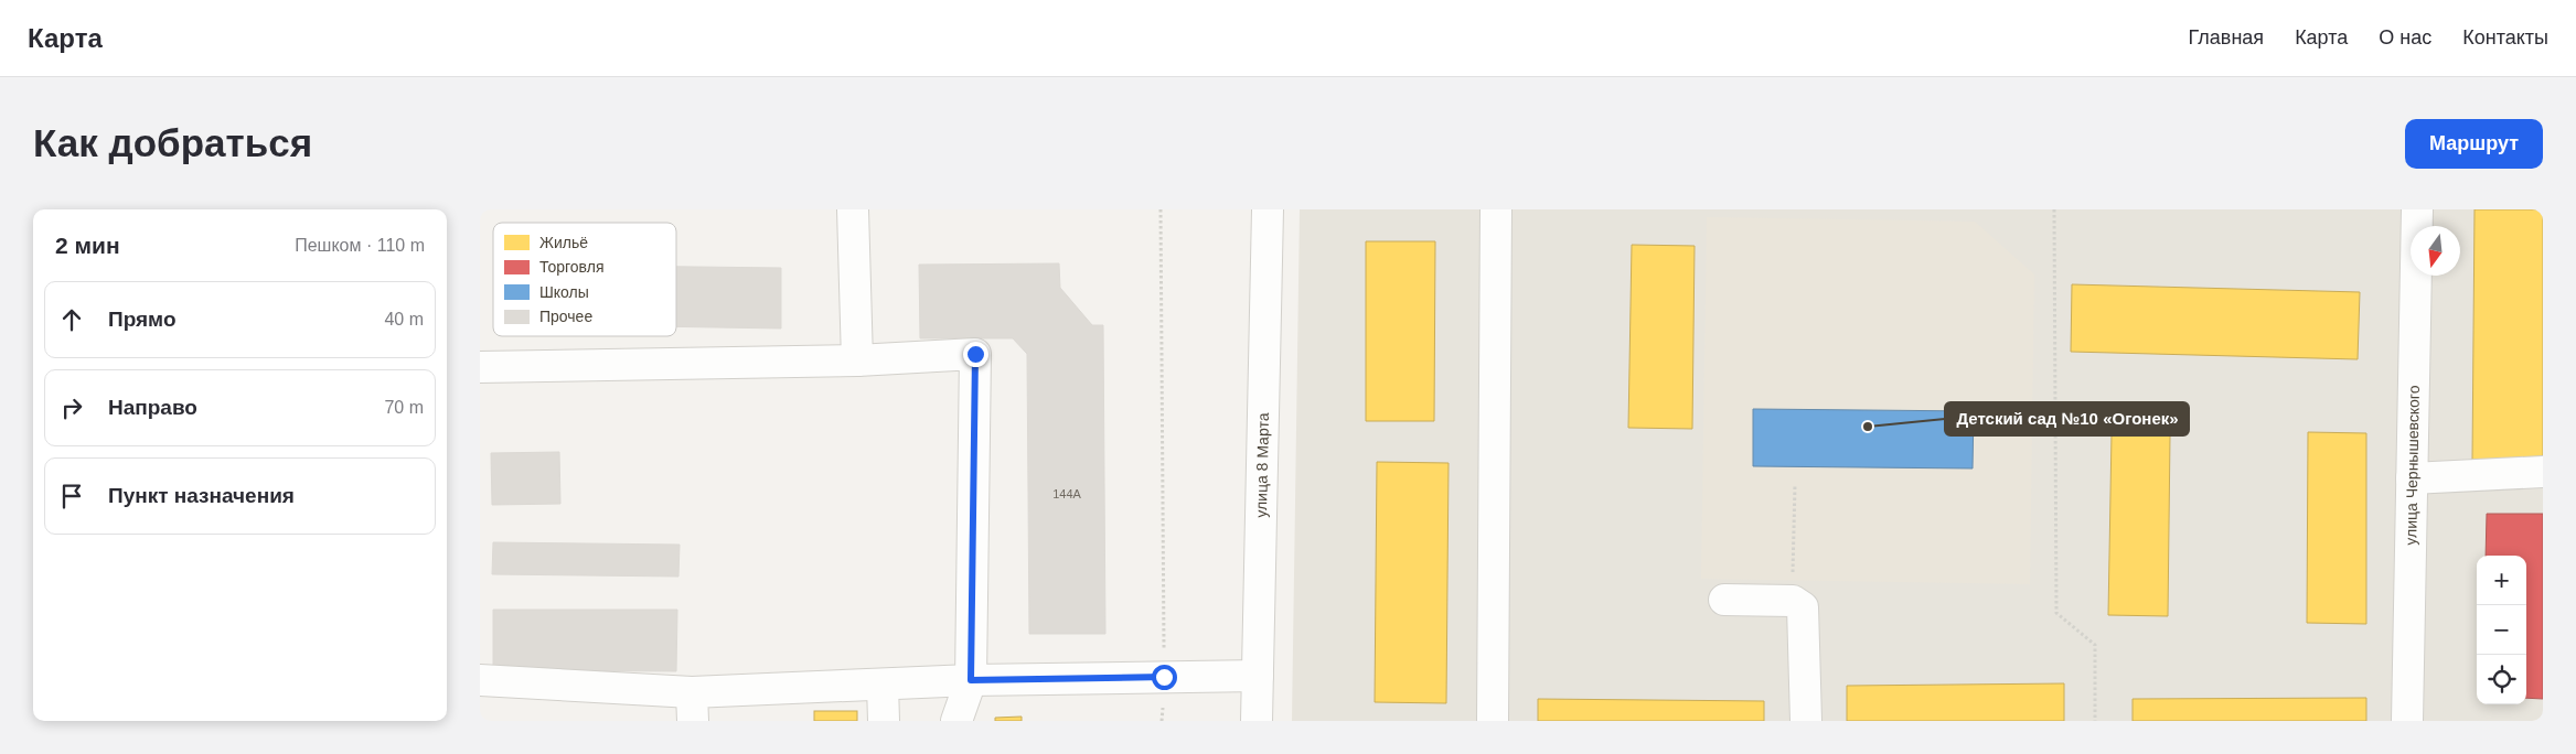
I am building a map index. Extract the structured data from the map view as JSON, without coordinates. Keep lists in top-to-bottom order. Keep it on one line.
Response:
{"streets":{"street":["улица 8 Марта","улица Чернышевского"]},"places":["Детский сад №10 «Огонек»"],"house_numbers":["144А"],"legend":["Жильё","Торговля","Школы","Прочее"],"north":"bottom","page":{"header":"Карта","nav":["Главная","Карта","О нас","Контакты"],"buttons":"Маршрут","title":"Как добраться","heading":["2 мин","Пешком · 110 m"],"list":[["Прямо","40 m"],["Направо","70 m"],"Пункт назначения"],"map_buttons":["+","−"]}}
